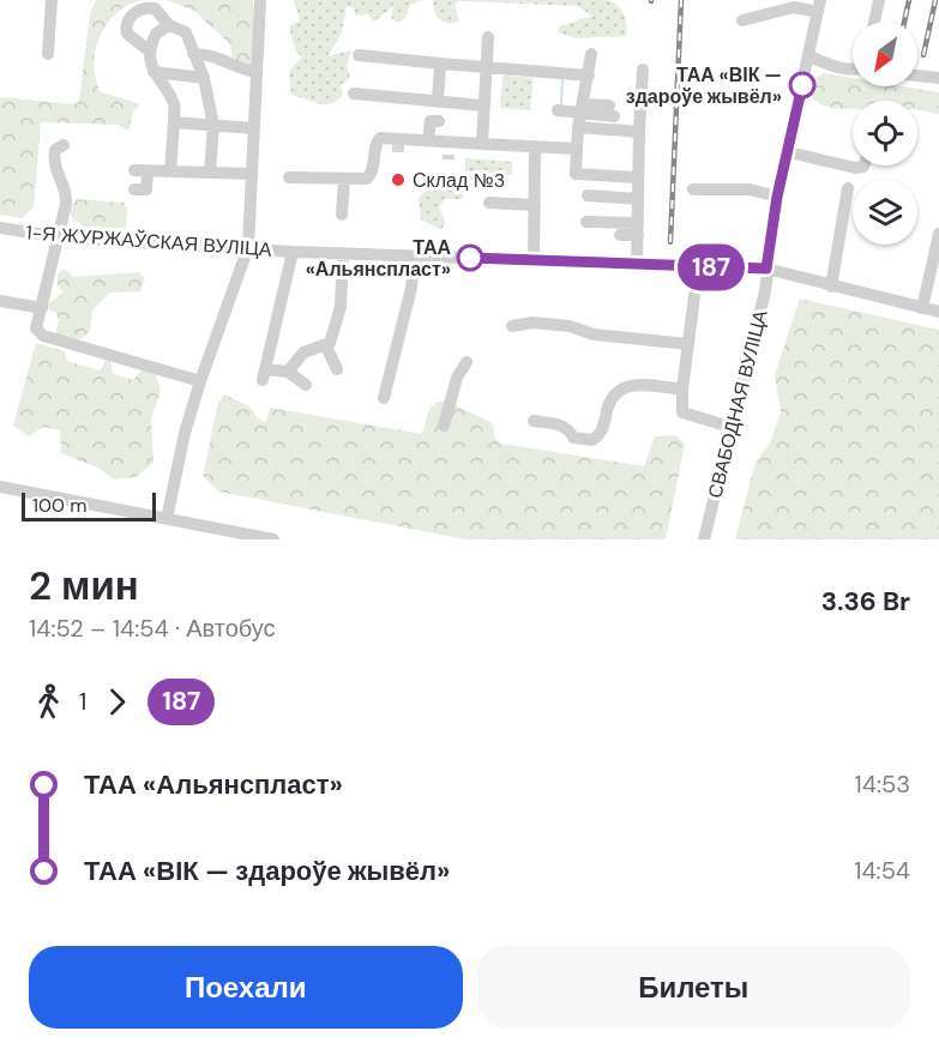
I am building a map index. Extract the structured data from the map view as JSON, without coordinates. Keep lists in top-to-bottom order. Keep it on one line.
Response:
{"streets":{"street":["1-Я ЖУРЖАЎСКАЯ ВУЛІЦА","СВАБОДНАЯ ВУЛІЦА"]},"crossings":[["1-Я ЖУРЖАЎСКАЯ ВУЛІЦА","СВАБОДНАЯ ВУЛІЦА"]],"places":["ТАА «ВІК — здароўе жывёл»","Склад №3","ТАА «Альянспласт»"],"lines":["bus line 187"],"scale_bar":"100 m","north":"bottom left","page":{"on_map":"187","scale":"100 m","heading":["2 мин","14:52 – 14:54 · Автобус","3.36 Br"],"legs":["1","187"],"list":[{"name":"ТАА «Альянспласт»","value":"14:53"},{"name":"ТАА «ВІК — здароўе жывёл»","value":"14:54"}],"buttons":["Поехали","Билеты"]}}
